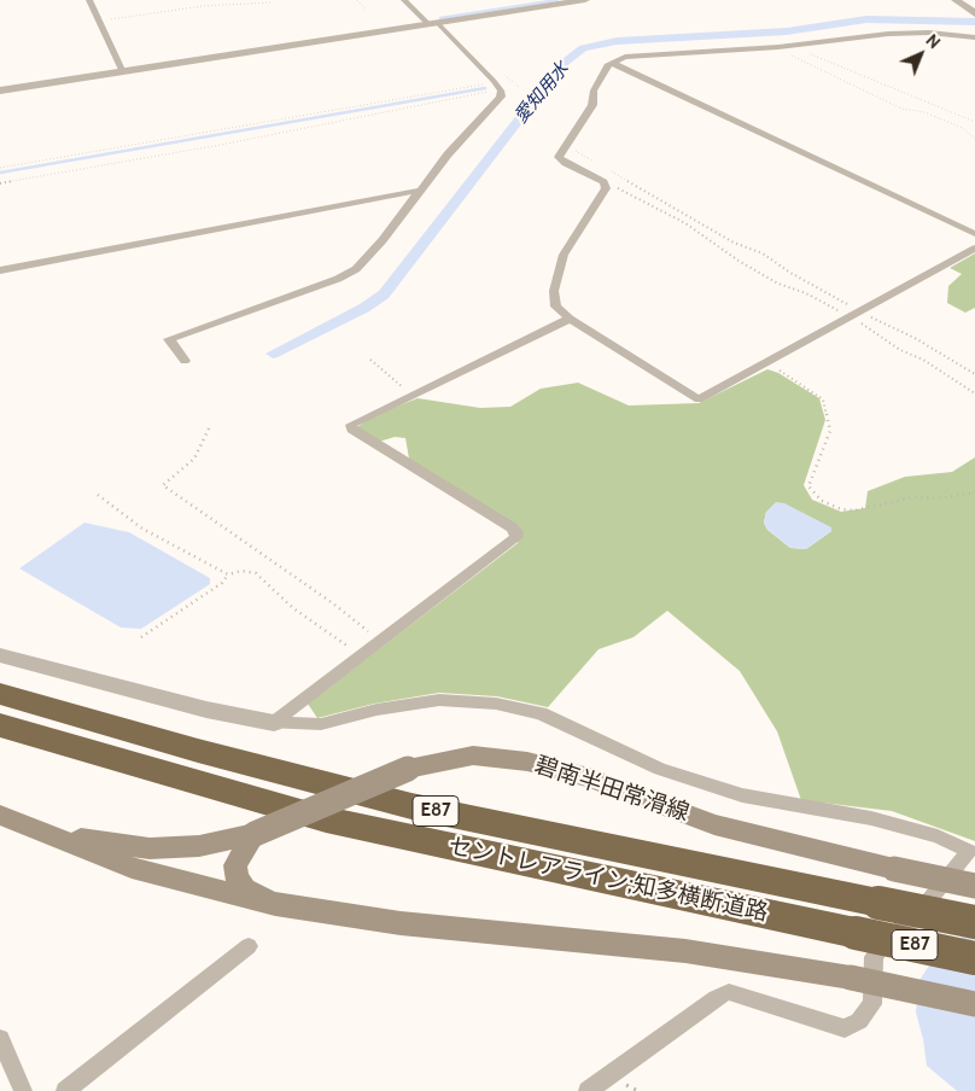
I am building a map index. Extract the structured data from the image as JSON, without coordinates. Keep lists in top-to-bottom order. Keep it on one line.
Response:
{"streets":{"highway":["E87","セントレアライン;知多横断道路"],"main road":["碧南半田常滑線"]},"water":["愛知用水"],"north":"top right"}
